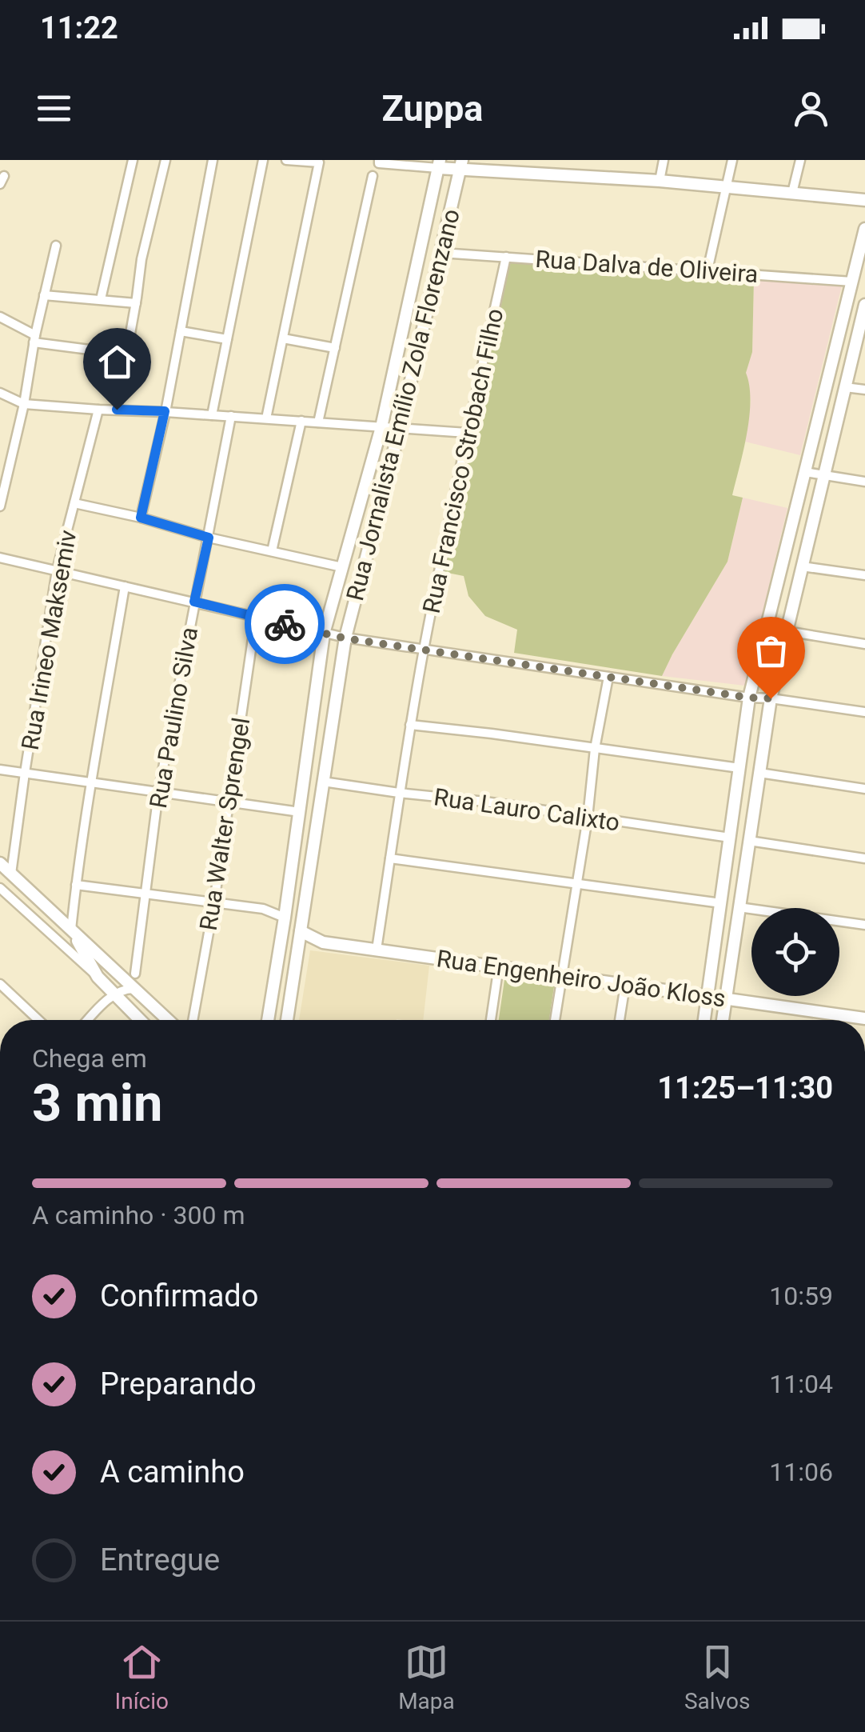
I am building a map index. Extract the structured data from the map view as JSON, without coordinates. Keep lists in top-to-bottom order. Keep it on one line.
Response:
{"streets":{"street":["Rua Dalva de Oliveira","Rua Jornalista Emílio Zola Florenzano","Rua Francisco Strobach Filho","Rua Irineo Maksemiv","Rua Paulino Silva","Rua Lauro Calixto","Rua Walter Sprengel","Rua Engenheiro João Kloss"]},"crossings":[["Rua Dalva de Oliveira","Rua Jornalista Emílio Zola Florenzano"],["Rua Dalva de Oliveira","Rua Francisco Strobach Filho"],["Rua Jornalista Emílio Zola Florenzano","Rua Lauro Calixto"],["Rua Jornalista Emílio Zola Florenzano","Rua Engenheiro João Kloss"],["Rua Francisco Strobach Filho","Rua Lauro Calixto"],["Rua Francisco Strobach Filho","Rua Engenheiro João Kloss"]],"page":{"status":"11:22","header":"Zuppa","heading":["3 min","Chega em","11:25–11:30"],"bar":"A caminho · 300 m","list":[["Confirmado","10:59"],["Preparando","11:04"],["A caminho","11:06"],"Entregue"],"tabs":["Início","Mapa","Salvos"]}}
